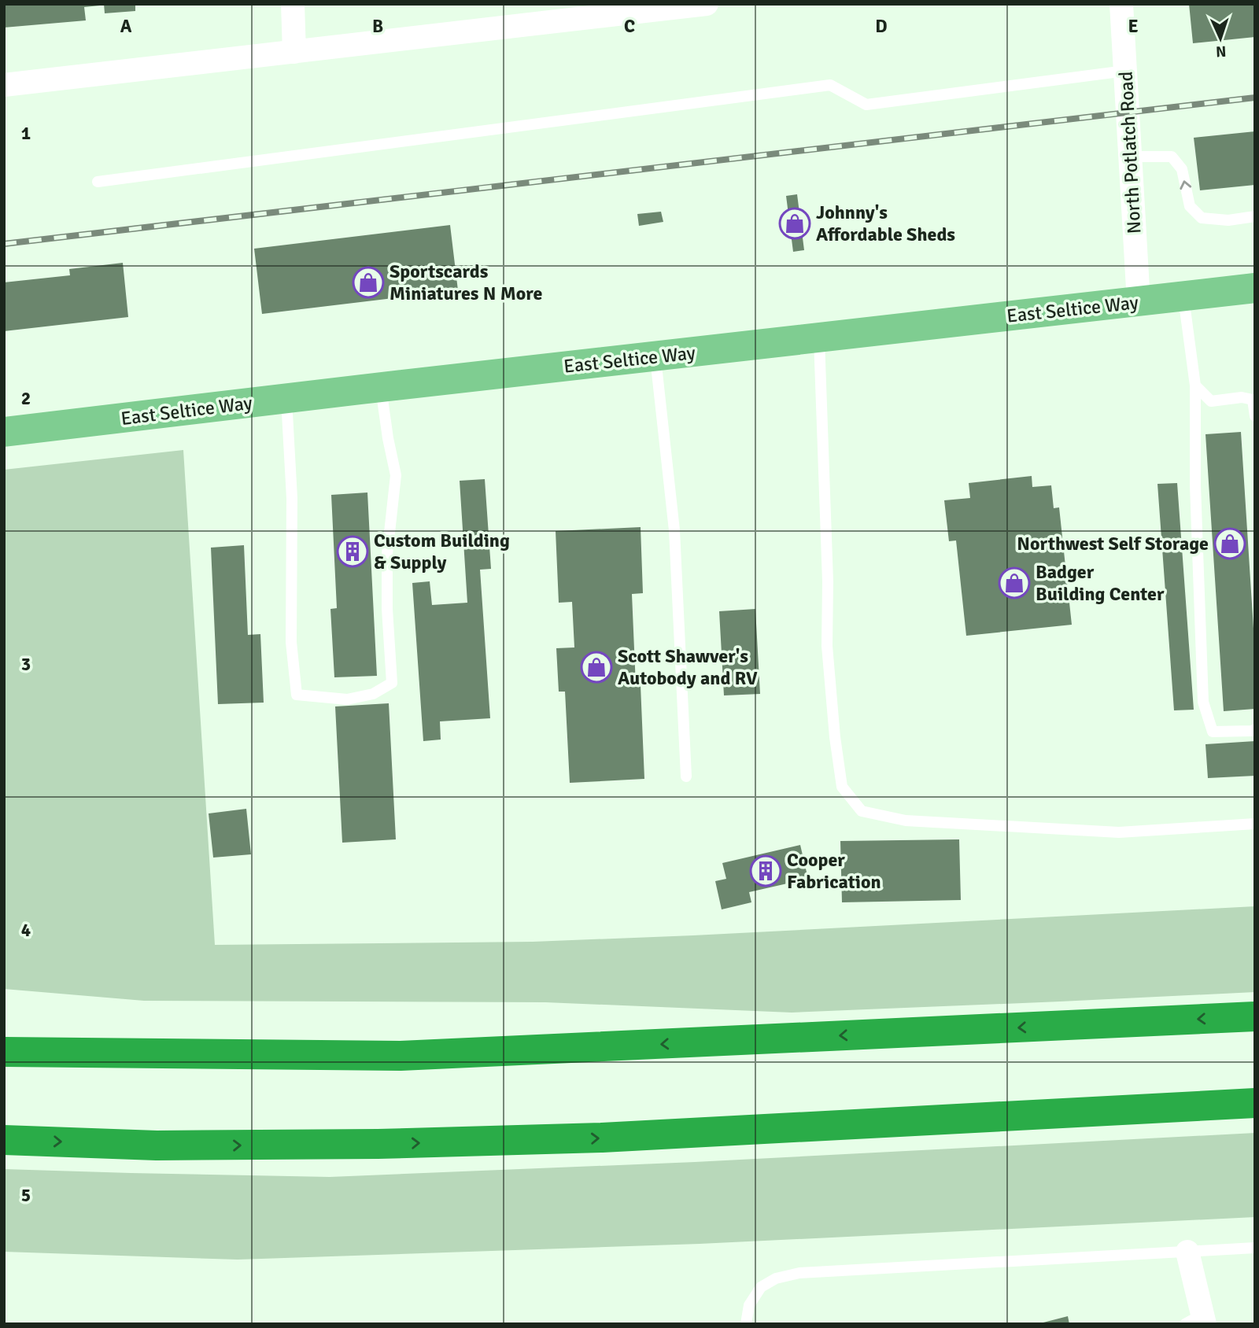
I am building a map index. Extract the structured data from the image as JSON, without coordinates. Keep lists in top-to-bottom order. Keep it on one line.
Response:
{"streets":{"main road":["East Seltice Way"],"street":["North Potlatch Road"]},"crossings":[["North Potlatch Road","East Seltice Way"]],"places":{"shop":["Johnny's Affordable Sheds","Sportscards Miniatures N More","Northwest Self Storage","Badger Building Center","Scott Shawver's Autobody and RV"],"building":["Custom Building & Supply","Cooper Fabrication"]},"north":"bottom","grid":{"columns":["A","B","C","D","E"],"rows":["1","2","3","4","5"]}}
